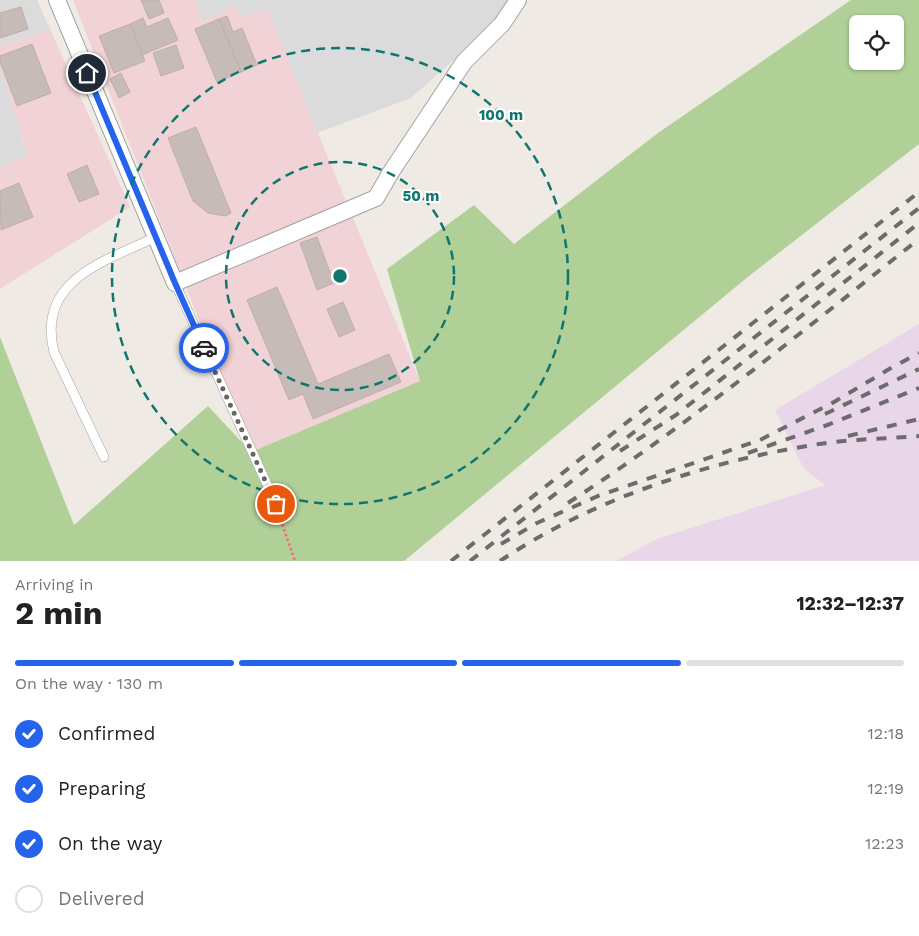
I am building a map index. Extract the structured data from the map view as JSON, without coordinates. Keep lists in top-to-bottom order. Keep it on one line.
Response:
{"page":{"heading":["2 min","Arriving in","12:32–12:37"],"bar":"On the way · 130 m","list":[["Confirmed","12:18"],["Preparing","12:19"],["On the way","12:23"],"Delivered"]},"rings":["100 m","50 m"]}
